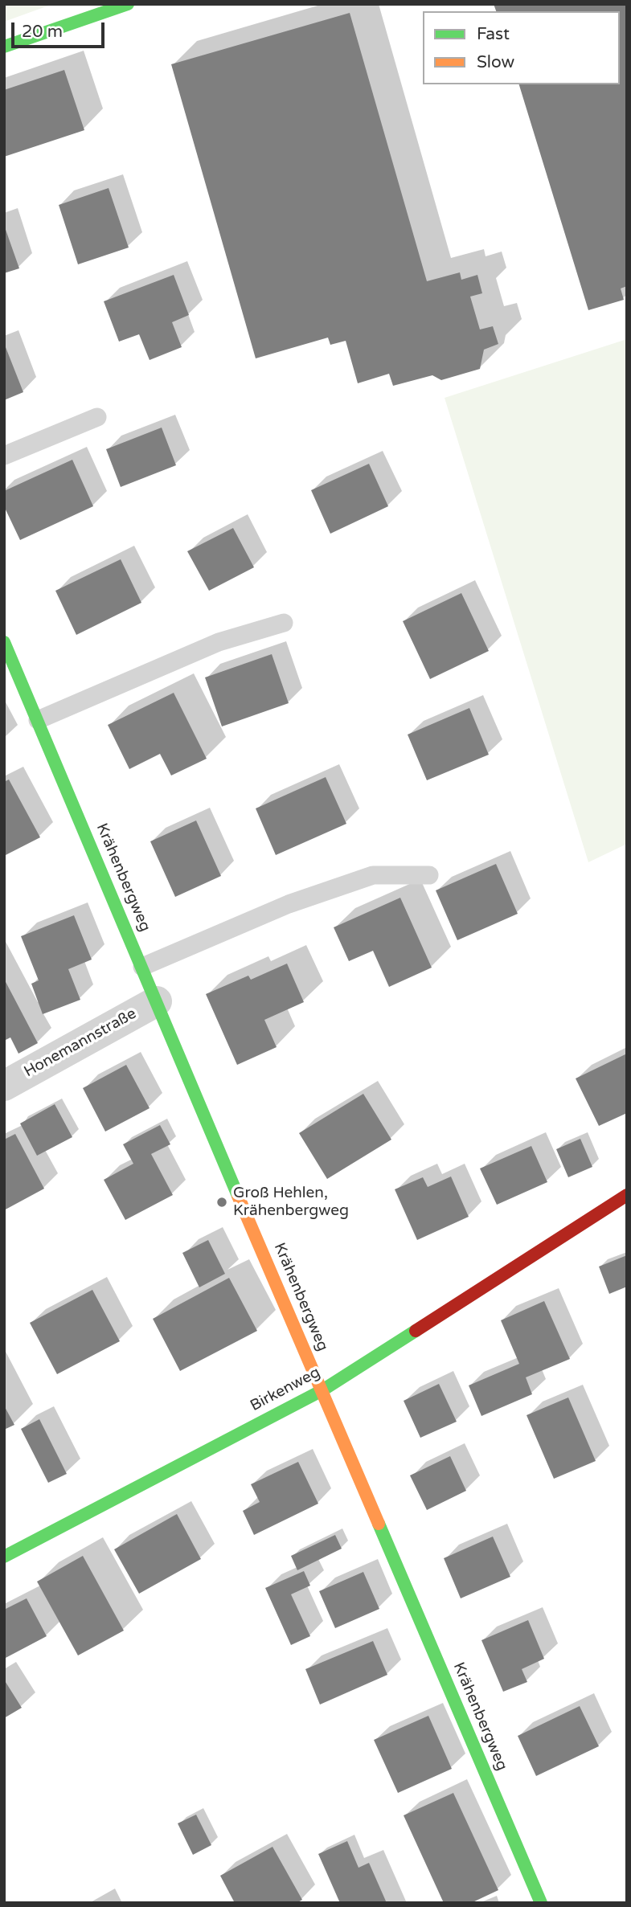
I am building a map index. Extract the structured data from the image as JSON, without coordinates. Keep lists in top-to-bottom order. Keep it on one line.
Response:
{"streets":{"street":["Krähenbergweg","Honemannstraße","Birkenweg"]},"crossings":[["Krähenbergweg","Honemannstraße"],["Krähenbergweg","Birkenweg"]],"places":["Groß Hehlen, Krähenbergweg"],"legend":["Fast","Slow"],"scale_bar":"20 m"}
